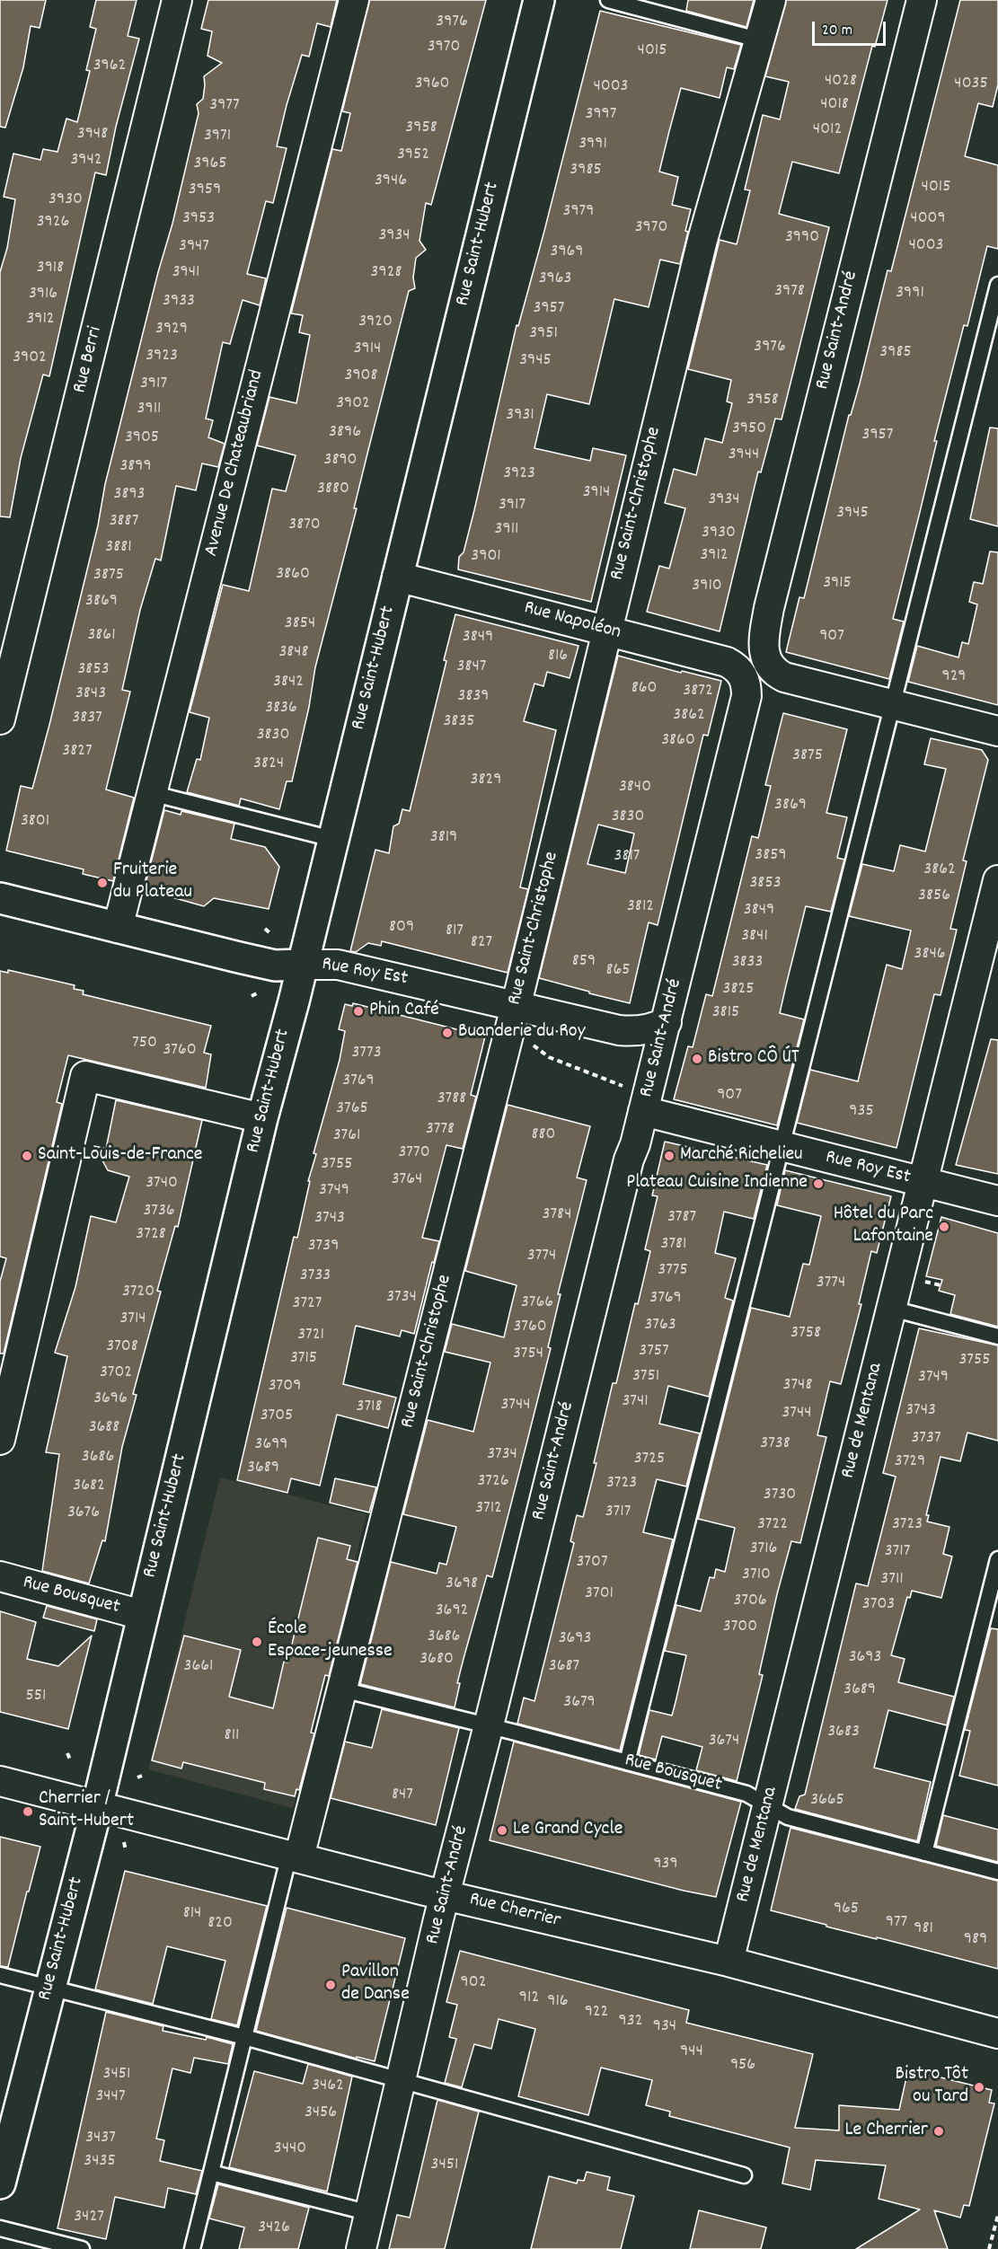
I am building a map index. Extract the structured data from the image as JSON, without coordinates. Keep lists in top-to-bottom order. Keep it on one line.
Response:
{"streets":{"street":["Rue Saint-Hubert","Rue Saint-André","Rue Berri","Avenue De Chateaubriand","Rue Saint-Christophe","Rue Napoléon","Rue Roy Est","Rue de Mentana","Rue Bousquet","Rue Cherrier"]},"crossings":[["Rue Saint-Hubert","Rue Napoléon"],["Rue Saint-Hubert","Rue Roy Est"],["Rue Saint-Hubert","Rue Bousquet"],["Rue Saint-Hubert","Rue Cherrier"],["Rue Saint-André","Rue Napoléon"],["Rue Saint-André","Rue Roy Est"],["Rue Saint-André","Rue Bousquet"],["Rue Saint-André","Rue Cherrier"],["Avenue De Chateaubriand","Rue Roy Est"],["Rue Saint-Christophe","Rue Napoléon"],["Rue Saint-Christophe","Rue Roy Est"],["Rue Saint-Christophe","Rue Bousquet"],["Rue Saint-Christophe","Rue Cherrier"],["Rue Roy Est","Rue de Mentana"],["Rue de Mentana","Rue Bousquet"],["Rue de Mentana","Rue Cherrier"]],"places":["Fruiterie du Plateau","Phin Café","Buanderie du Roy","Bistro CÔ ÚT","Saint-Louis-de-France","Marché Richelieu","Plateau Cuisine Indienne","Hôtel du Parc Lafontaine","École Espace-jeunesse","Cherrier / Saint-Hubert","Le Grand Cycle","Pavillon de Danse","Bistro Tôt ou Tard","Le Cherrier"],"house_numbers":["3976","3970","4015","3962","4028","3960","4035","4003","4018","3977","3997","3958","4012","3948","3971","3991","3952","3942","3965","3985","3946","4015","3959","3930","3979","3953","4009","3926","3970","3934","3990","4003","3947","3969","3918","3941","3928","3963","3978","3991","3916","3933","3957","3912","3920","3929","3951","3976","3914","3985","3923","3902","3945","3908","3917","3958","3902","3911","3931","3950","3896","3957","3905","3944","3890","3899","3923","3880","3914","3893","3934","3917","3945","3887","3870","3911","3930","3881","3912","3901","3860","3875","3915","3910","3869","3854","3861","907","3849","3848","816","3847","3853","929","3842","860","3872","3843","3839","3836","3862","3837","3835","3830","3860","3827","3875","3824","3829","3840","3869","3830","3801","3819","3859","3817","3862","3853","3856","3812","3849","809","817","3841","827","3846","859","3833","865","3825","3815","750","3760","3773","3769","907","3788","3765","935","3778","880","3761","3770","3755","3764","3740","3749","3736","3784","3787","3743","3728","3781","3739","3774","3775","3733","3774","3720","3734","3769","3766","3727","3714","3763","3760","3758","3721","3708","3757","3754","3715","3755","3702","3751","3749","3748","3709","3696","3741","3744","3718","3743","3744","3705","3688","3737","3738","3699","3734","3686","3725","3729","3689","3726","3723","3682","3730","3712","3717","3676","3722","3723","3716","3717","3707","3710","3711","3698","3701","3706","3703","3692","3700","3686","3693","3693","3680","3661","3687","3689","551","3679","3683","811","3674","847","3665","939","965","814","977","820","981","989","902","912","916","922","932","934","944","956","3451","3462","3447","3456","3437","3440","3435","3451","3427","3426"],"scale_bar":"20 m"}
